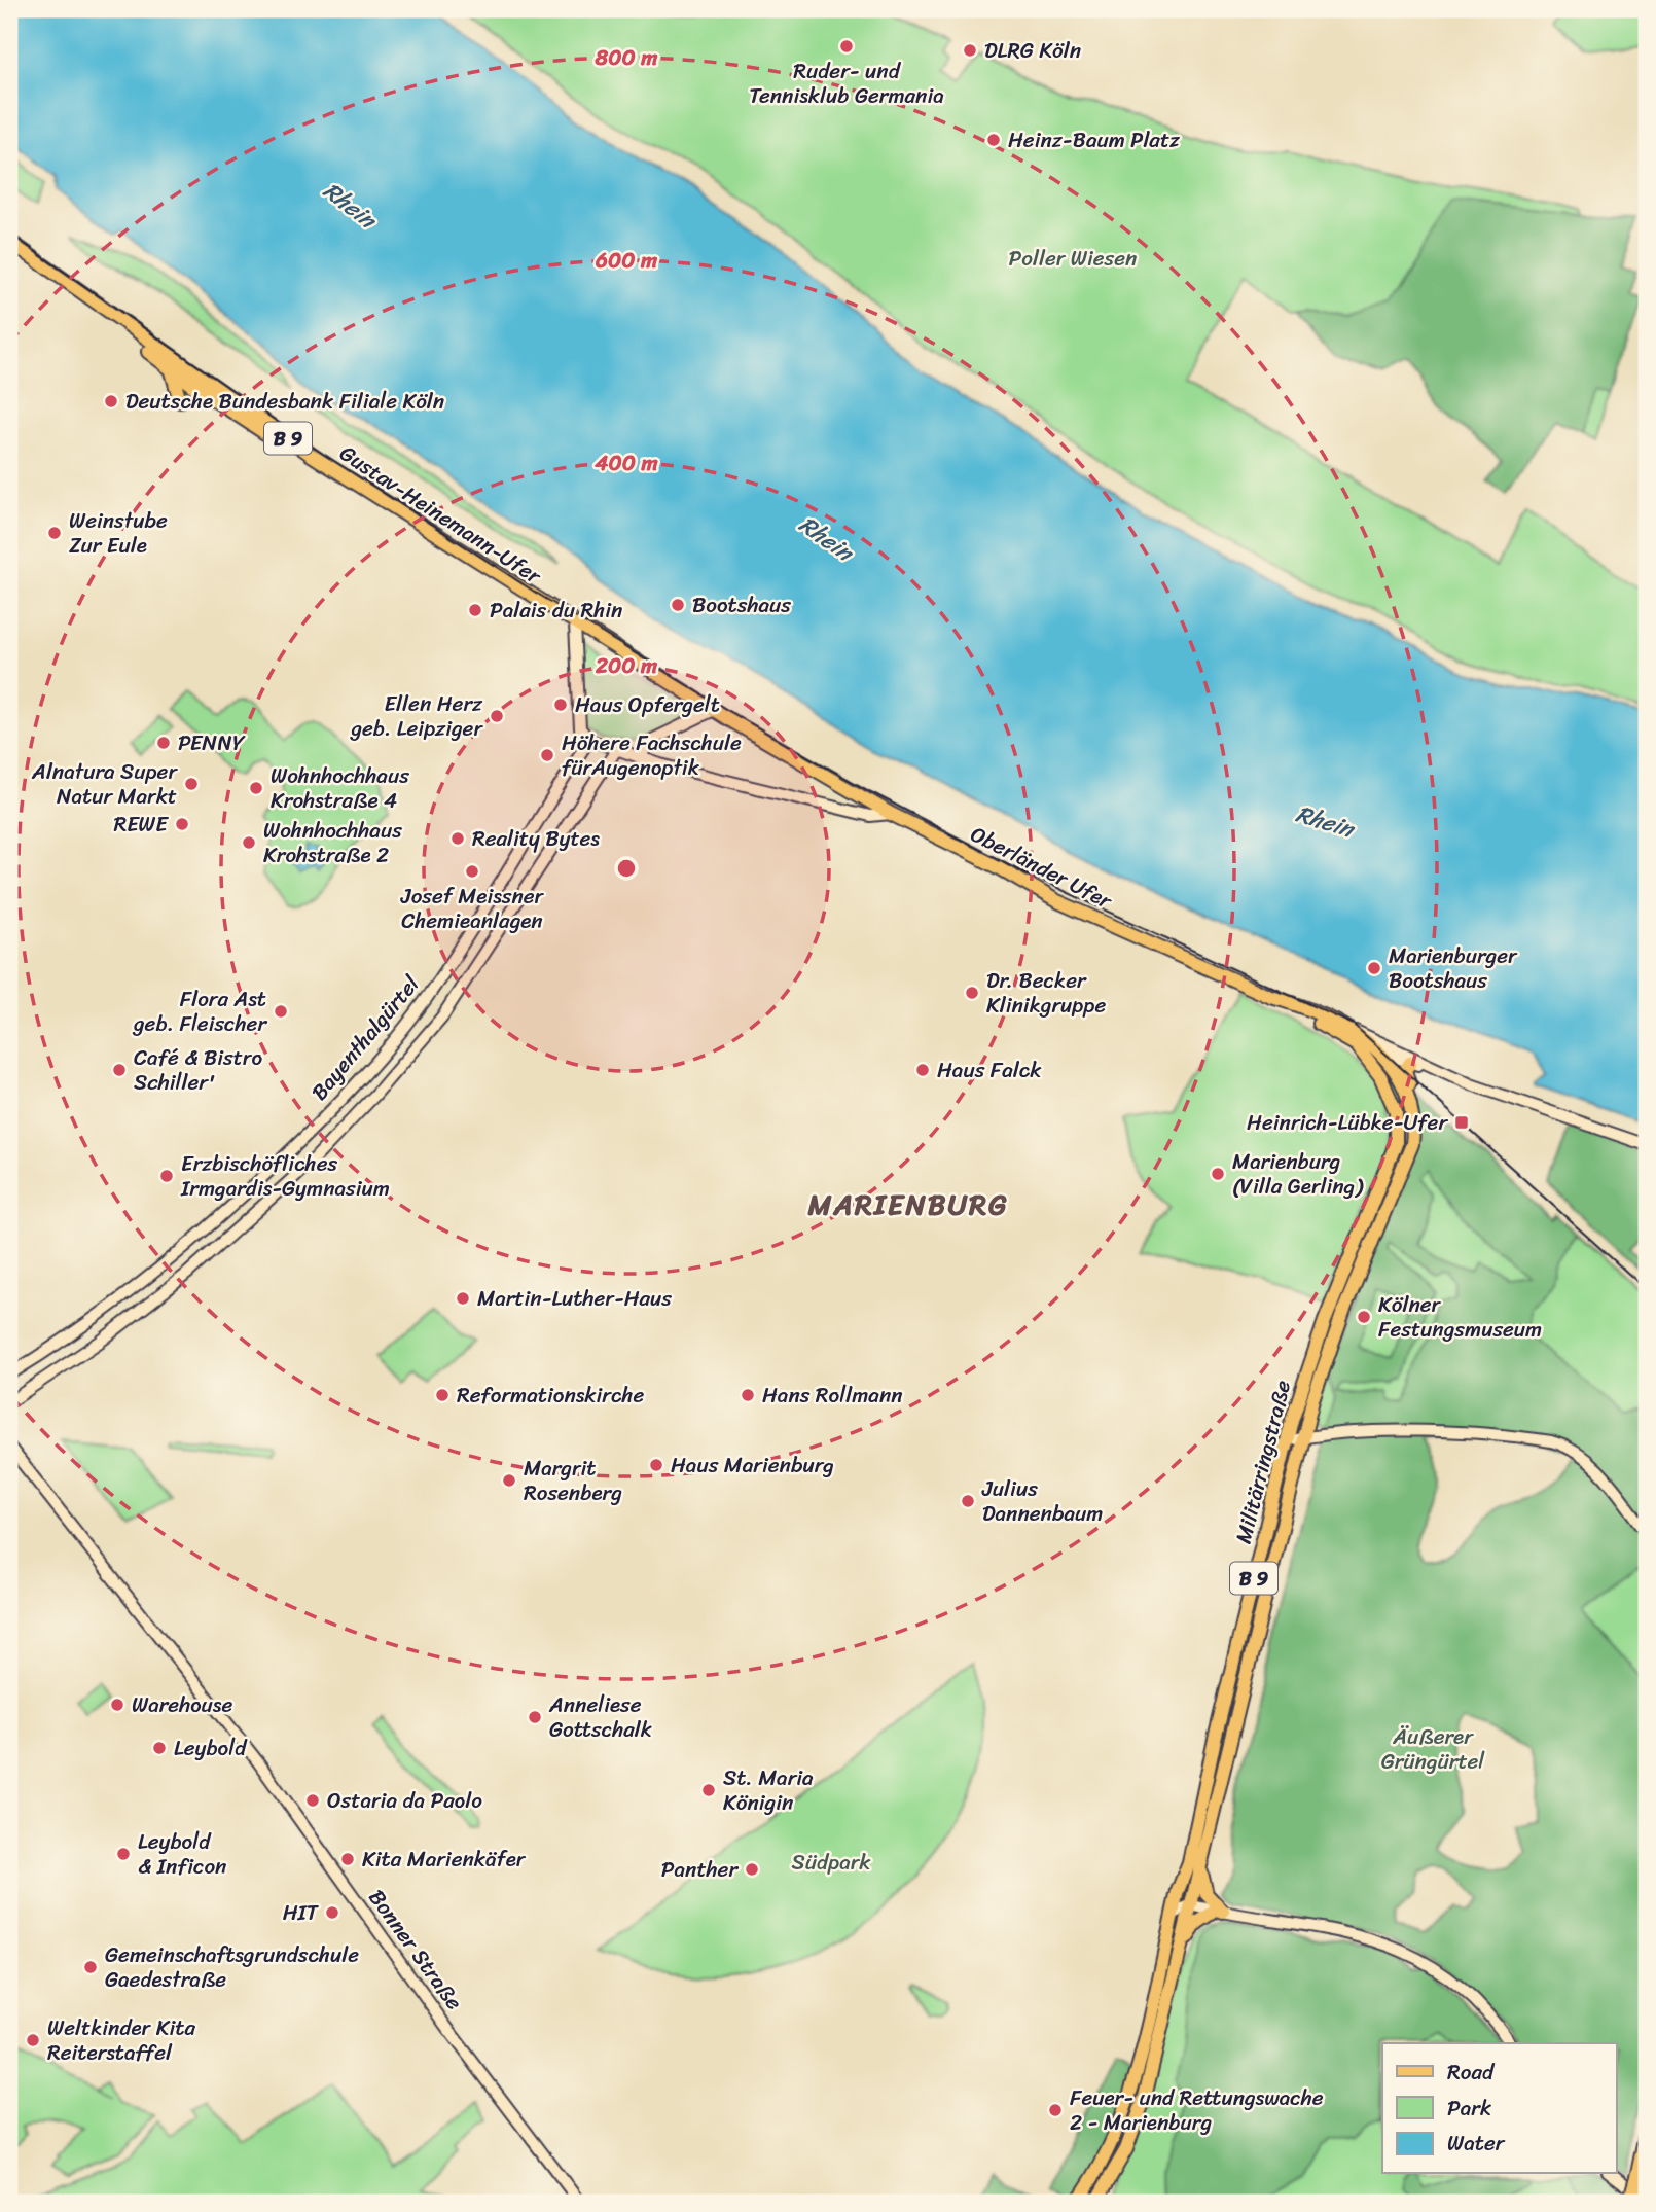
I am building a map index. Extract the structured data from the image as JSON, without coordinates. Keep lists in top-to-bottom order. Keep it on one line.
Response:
{"streets":{"main road":["B 9","Gustav-Heinemann-Ufer","Oberländer Ufer","Bayenthalgürtel","Militärringstraße","Bonner Straße"]},"crossings":[["B 9","Militärringstraße"],["Gustav-Heinemann-Ufer","Oberländer Ufer"],["Oberländer Ufer","Militärringstraße"]],"districts":["MARIENBURG"],"water":["Rhein"],"parks":["Poller Wiesen","Äußerer Grüngürtel","Südpark"],"places":{"other":["Ruder- und Tennisklub Germania","DLRG Köln","Heinz-Baum Platz","Deutsche Bundesbank Filiale Köln","Weinstube Zur Eule","Bootshaus","Palais du Rhin","Haus Opfergelt","Ellen Herz geb. Leipziger","PENNY","Höhere Fachschule fürAugenoptik","Alnatura Super Natur Markt","Wohnhochhaus Krohstraße 4","REWE","Reality Bytes","Wohnhochhaus Krohstraße 2","Josef Meissner Chemieanlagen","Marienburger Bootshaus","Dr. Becker Klinikgruppe","Flora Ast geb. Fleischer","Café & Bistro Schiller'","Haus Falck","Marienburg (Villa Gerling)","Erzbischöfliches Irmgardis-Gymnasium","Martin-Luther-Haus","Kölner Festungsmuseum","Reformationskirche","Hans Rollmann","Haus Marienburg","Margrit Rosenberg","Julius Dannenbaum","Warehouse","Anneliese Gottschalk","Leybold","St. Maria Königin","Ostaria da Paolo","Leybold & Inficon","Kita Marienkäfer","Panther","HIT","Gemeinschaftsgrundschule Gaedestraße","Weltkinder Kita Reiterstaffel","Feuer- und Rettungswache 2 - Marienburg"],"transit":["Heinrich-Lübke-Ufer"]},"legend":["Road","Park","Water"],"rings":["800 m","600 m","400 m","200 m"]}
